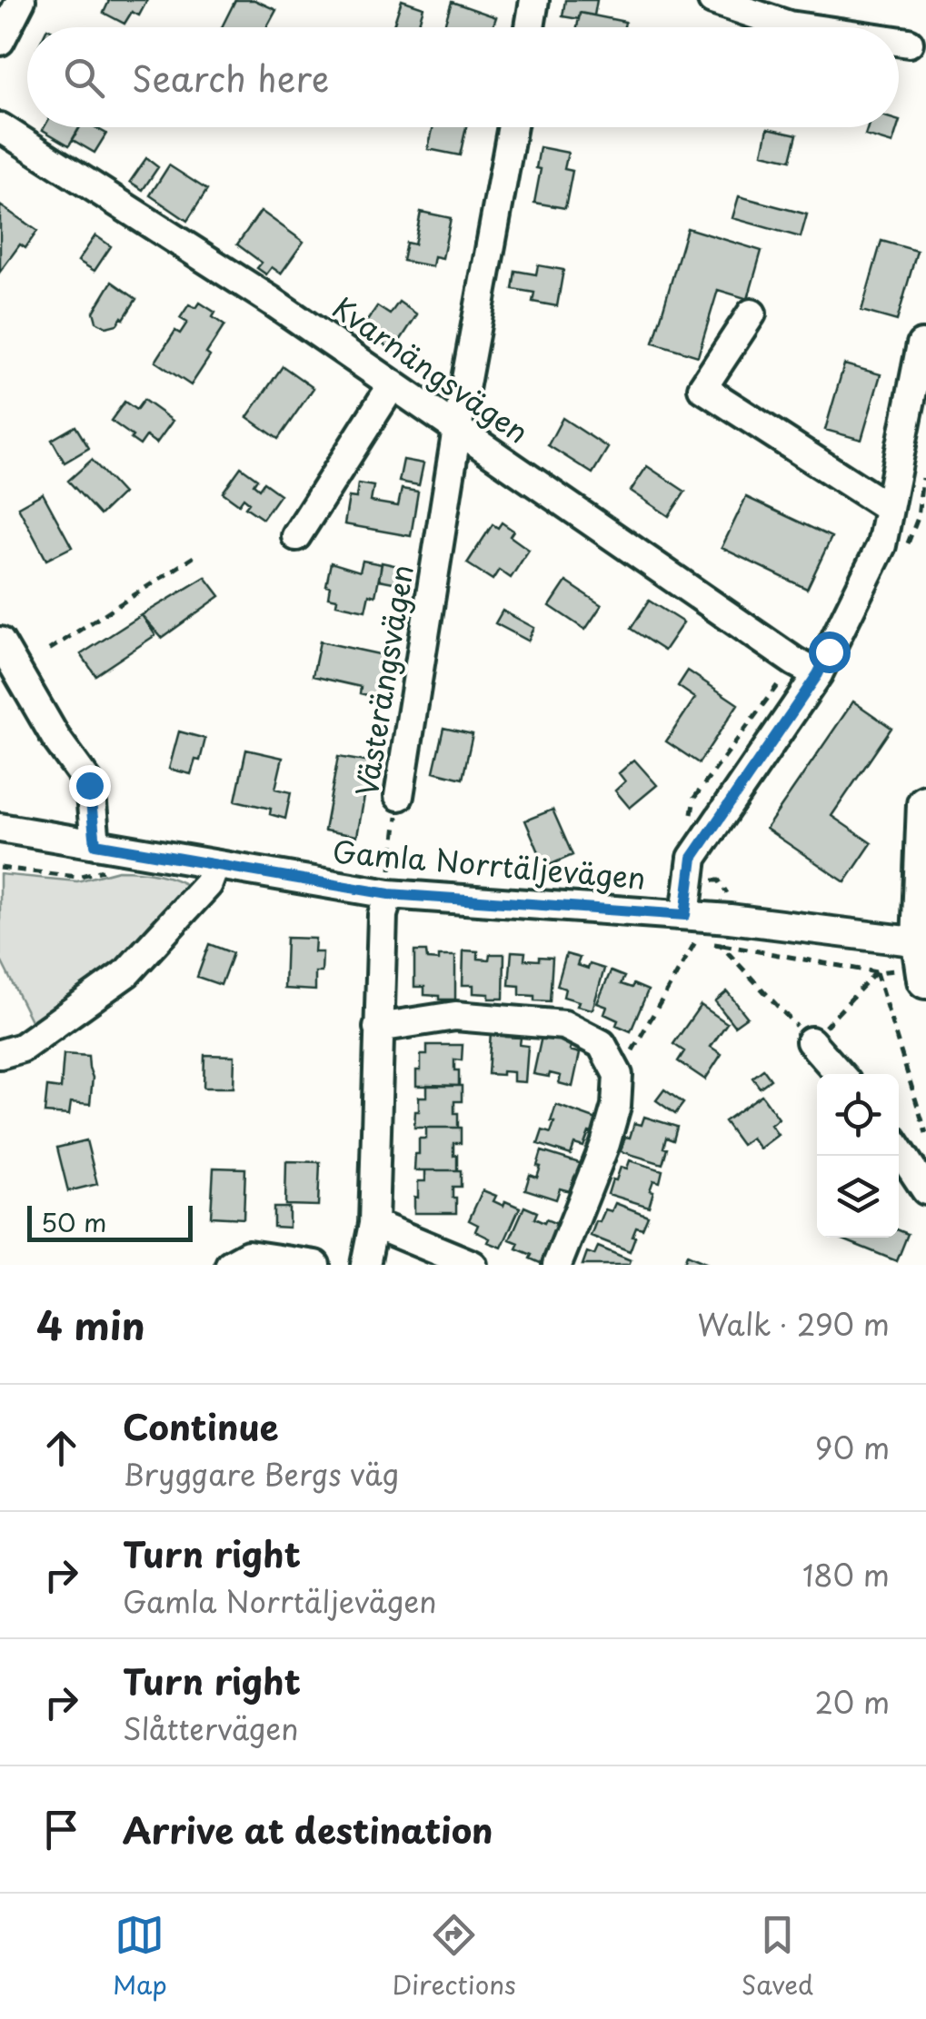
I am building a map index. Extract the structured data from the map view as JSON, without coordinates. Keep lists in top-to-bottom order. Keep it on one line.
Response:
{"streets":{"street":["Kvarnängsvägen","Västerängsvägen","Gamla Norrtäljevägen"]},"crossings":[["Kvarnängsvägen","Västerängsvägen"],["Västerängsvägen","Gamla Norrtäljevägen"]],"scale_bar":"50 m","page":{"search":"Search here","scale":"50 m","heading":["4 min","Walk · 290 m"],"list":[["Continue","Bryggare Bergs väg","90 m"],["Turn right","Gamla Norrtäljevägen","180 m"],["Turn right","Slåttervägen","20 m"],"Arrive at destination"],"nav":["Map","Directions","Saved"]}}
